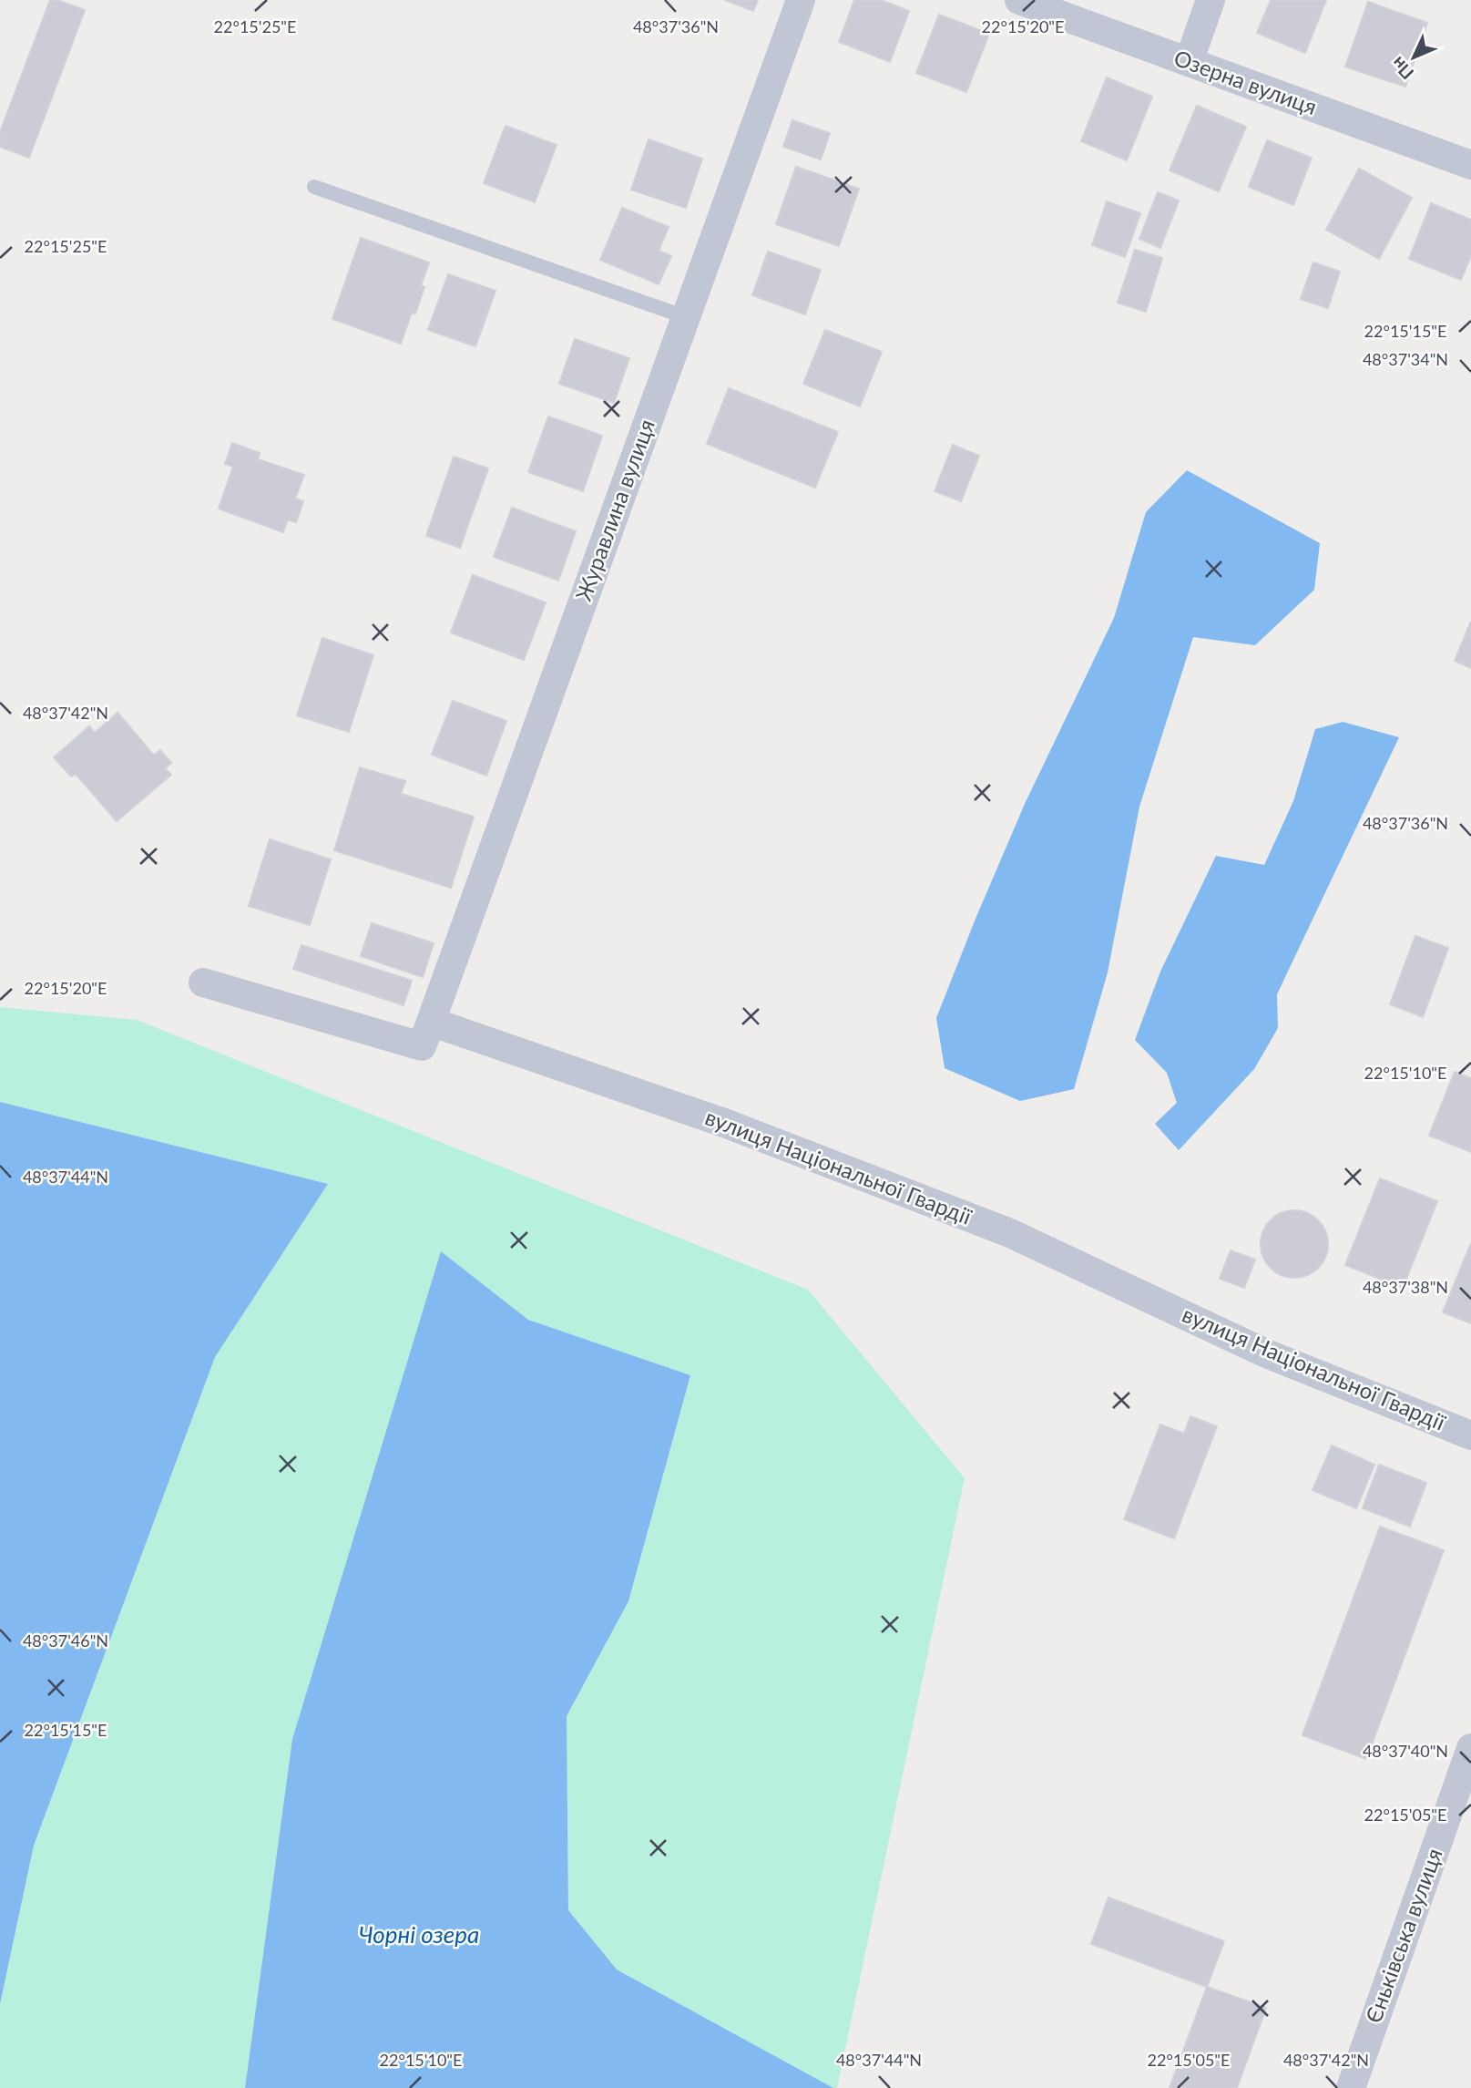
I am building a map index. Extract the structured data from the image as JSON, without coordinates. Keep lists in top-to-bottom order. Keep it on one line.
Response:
{"streets":{"street":["Озерна вулиця","Журавлина вулиця","вулиця Національної Гвардії","Єньківська вулиця"]},"crossings":[["Журавлина вулиця","вулиця Національної Гвардії"]],"water":["Чорні озера"],"north":"bottom left","coordinates":["22°15'25\"E","22°15'20\"E","48°37'36\"N","22°15'15\"E","48°37'34\"N","48°37'42\"N","22°15'10\"E","48°37'44\"N","48°37'38\"N","48°37'46\"N","48°37'40\"N","22°15'05\"E"]}
